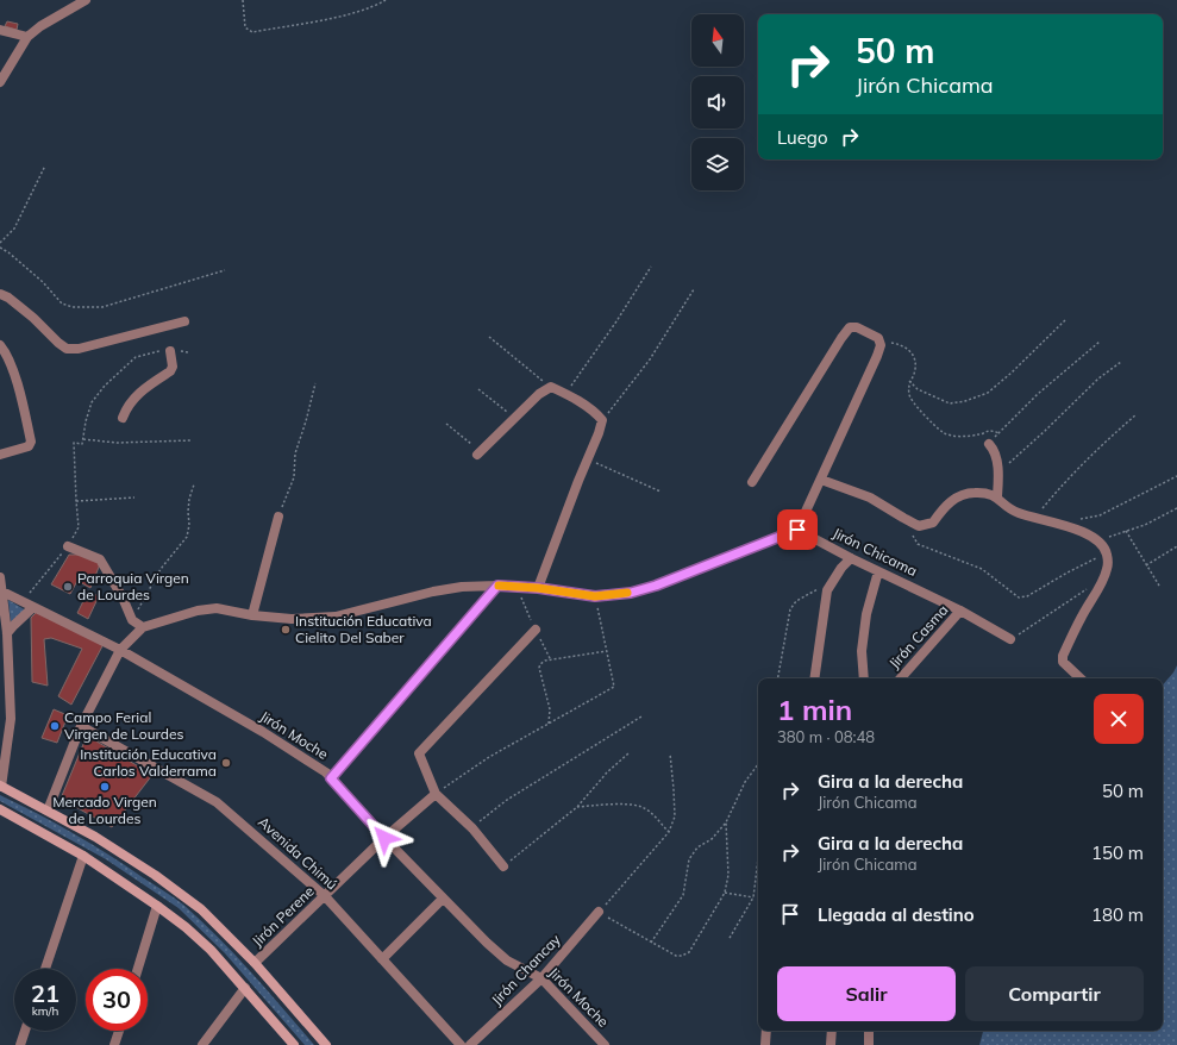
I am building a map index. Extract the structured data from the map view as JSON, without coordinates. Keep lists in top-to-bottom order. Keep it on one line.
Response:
{"streets":{"street":["Jirón Chicama","Jirón Casma","Jirón Moche","Avenida Chimú","Jirón Perene","Jirón Chancay"]},"crossings":[["Jirón Chicama","Jirón Casma"],["Jirón Moche","Jirón Perene"],["Jirón Moche","Jirón Chancay"],["Avenida Chimú","Jirón Perene"]],"places":["Parroquia Virgen de Lourdes","Institución Educativa Cielito Del Saber","Campo Ferial Virgen de Lourdes","Institución Educativa Carlos Valderrama","Mercado Virgen de Lourdes"],"north":"top","page":{"turn":["50 m","Jirón Chicama"],"then":"Luego","heading":["1 min","380 m · 08:48"],"list":[{"name":"Gira a la derecha","note":"Jirón Chicama","value":"50 m"},{"name":"Gira a la derecha","note":"Jirón Chicama","value":"150 m"},{"name":"Llegada al destino","value":"180 m"}],"buttons":["Salir","Compartir"],"speed":"21 km/h","limit":"30"}}
